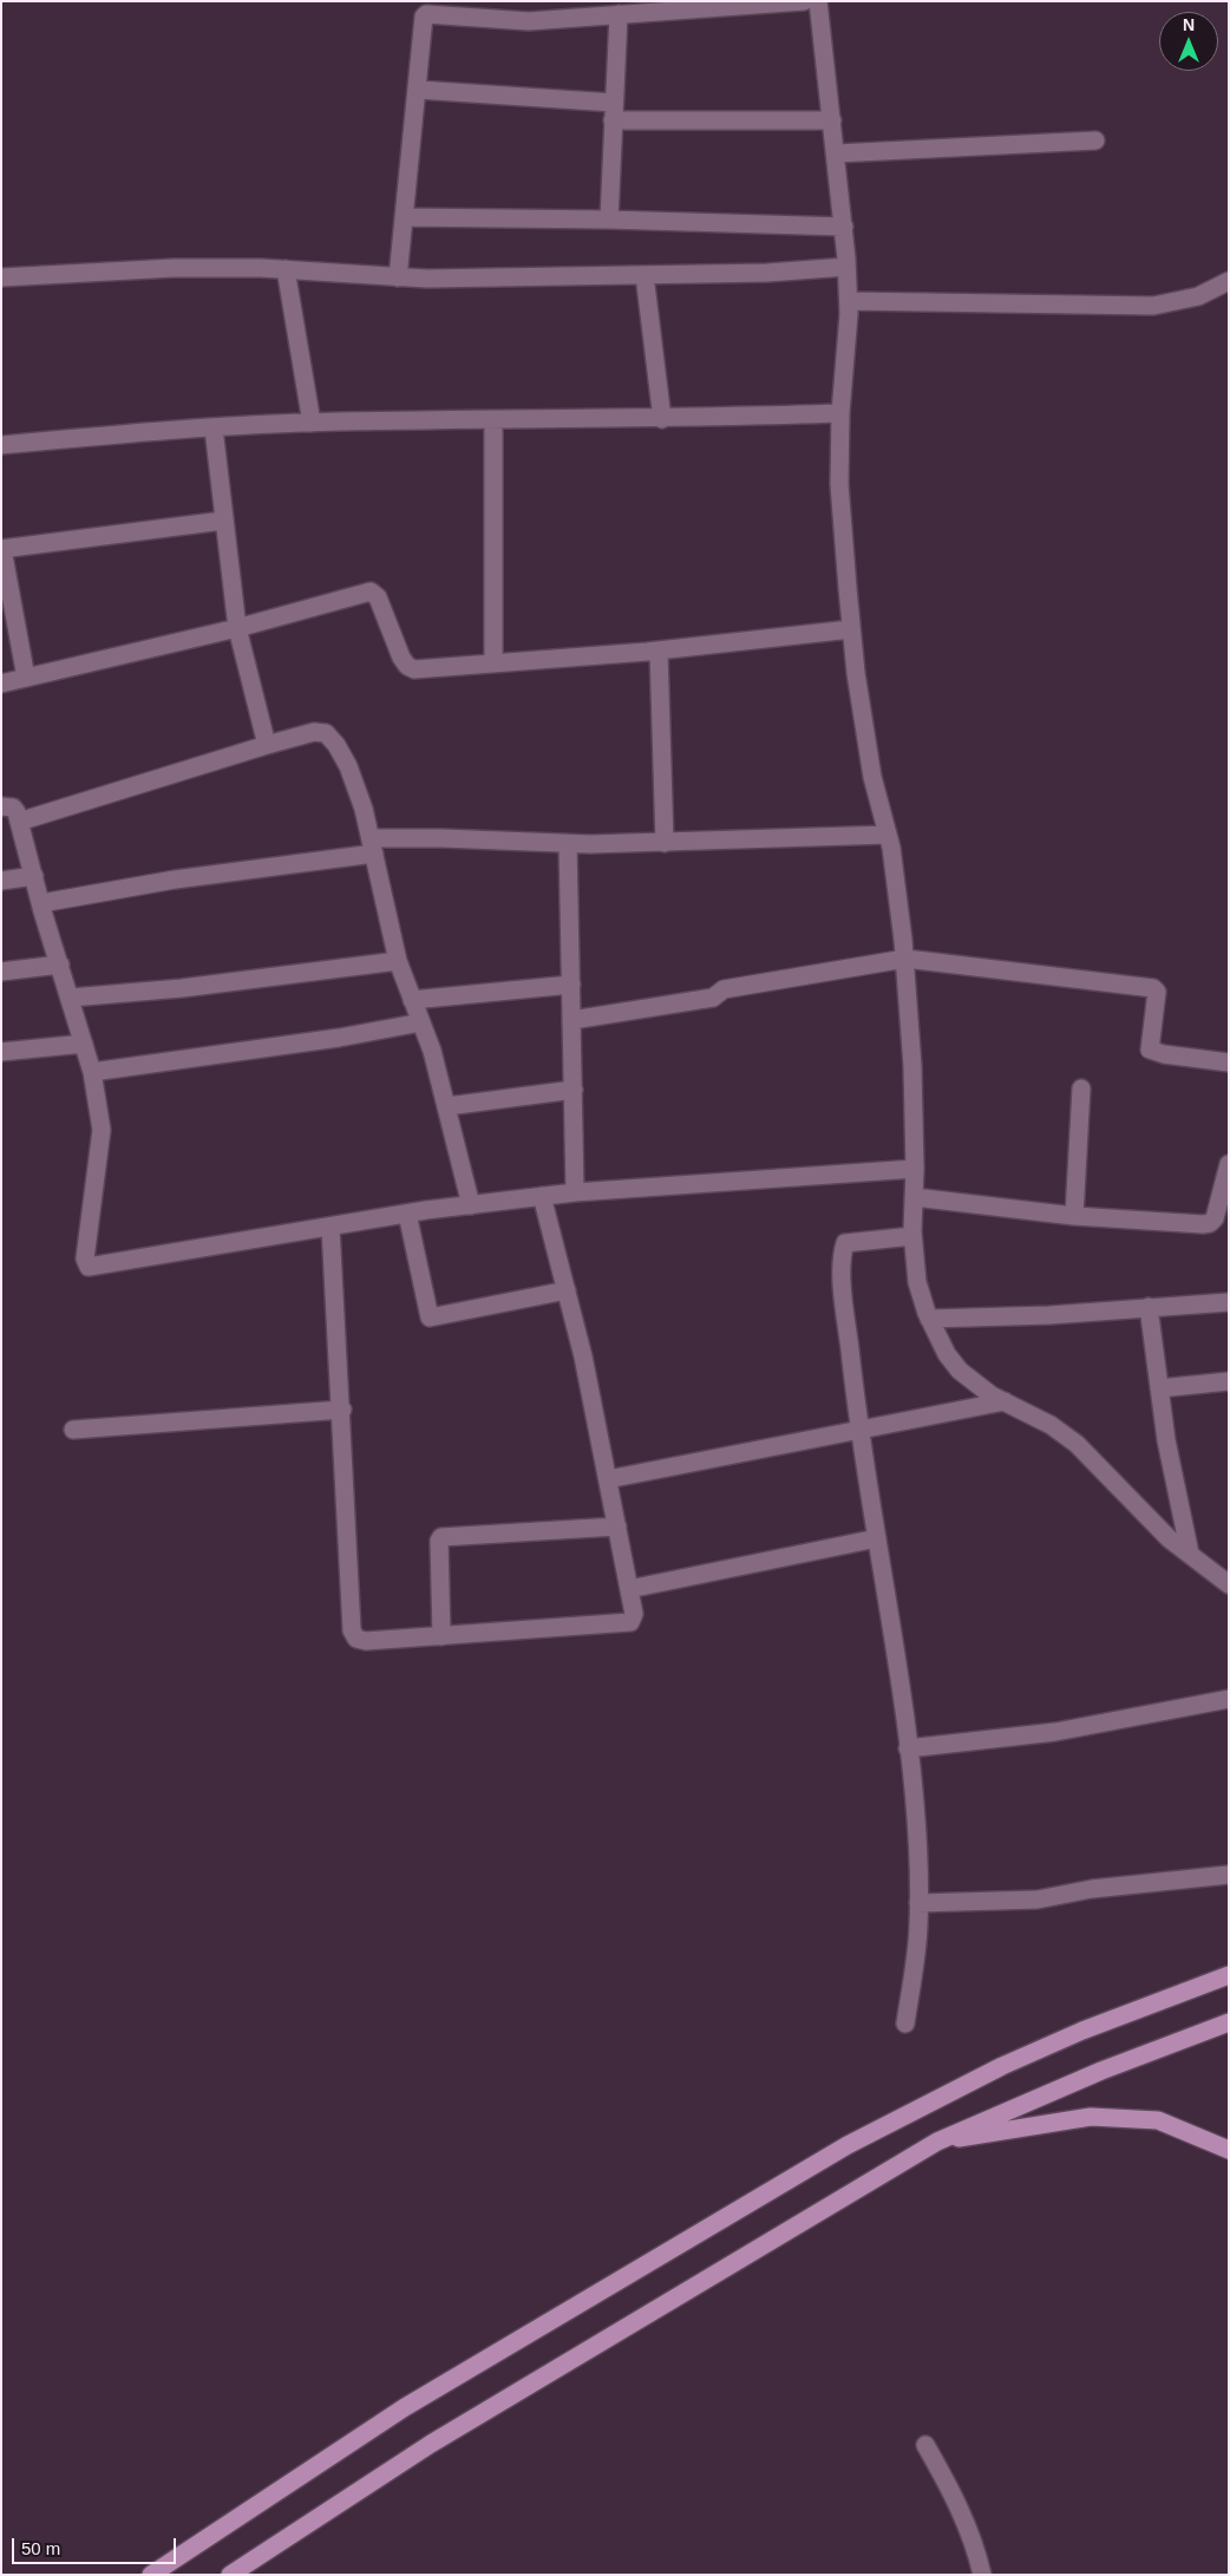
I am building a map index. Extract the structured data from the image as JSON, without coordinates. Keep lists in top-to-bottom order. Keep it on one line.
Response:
{"scale_bar":"50 m","north":"top"}
